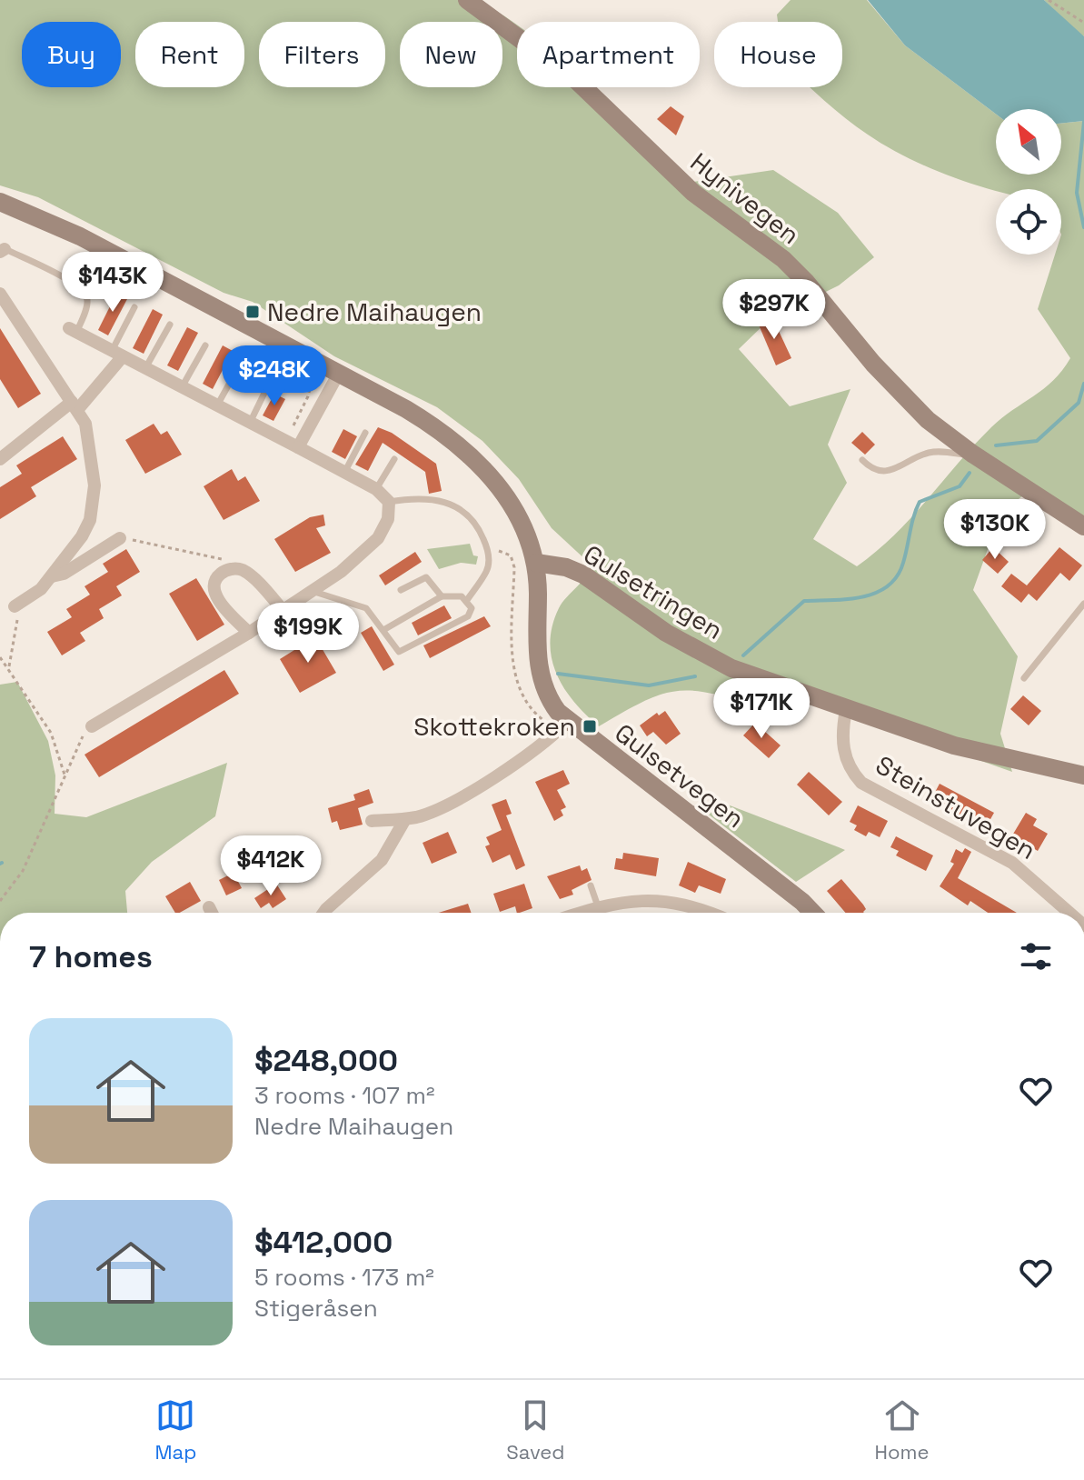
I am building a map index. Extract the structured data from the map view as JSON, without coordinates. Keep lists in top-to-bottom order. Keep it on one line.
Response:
{"streets":{"street":["Hynivegen","Gulsetringen","Gulsetvegen","Steinstuvegen"]},"crossings":[["Gulsetringen","Gulsetvegen"],["Gulsetringen","Steinstuvegen"]],"places":{"transit":["Nedre Maihaugen","Skottekroken"]},"north":"top left","page":{"chip":["Buy","Rent","Filters","New","Apartment","House"],"price":["$143K","$297K","$248K","$130K","$199K","$171K","$412K"],"heading":"7 homes","list":[{"name":"$248,000","note":"3 rooms · 107 m² · Nedre Maihaugen"},{"name":"$412,000","note":"5 rooms · 173 m² · Stigeråsen"}],"tabs":["Map","Saved","Home"]}}
